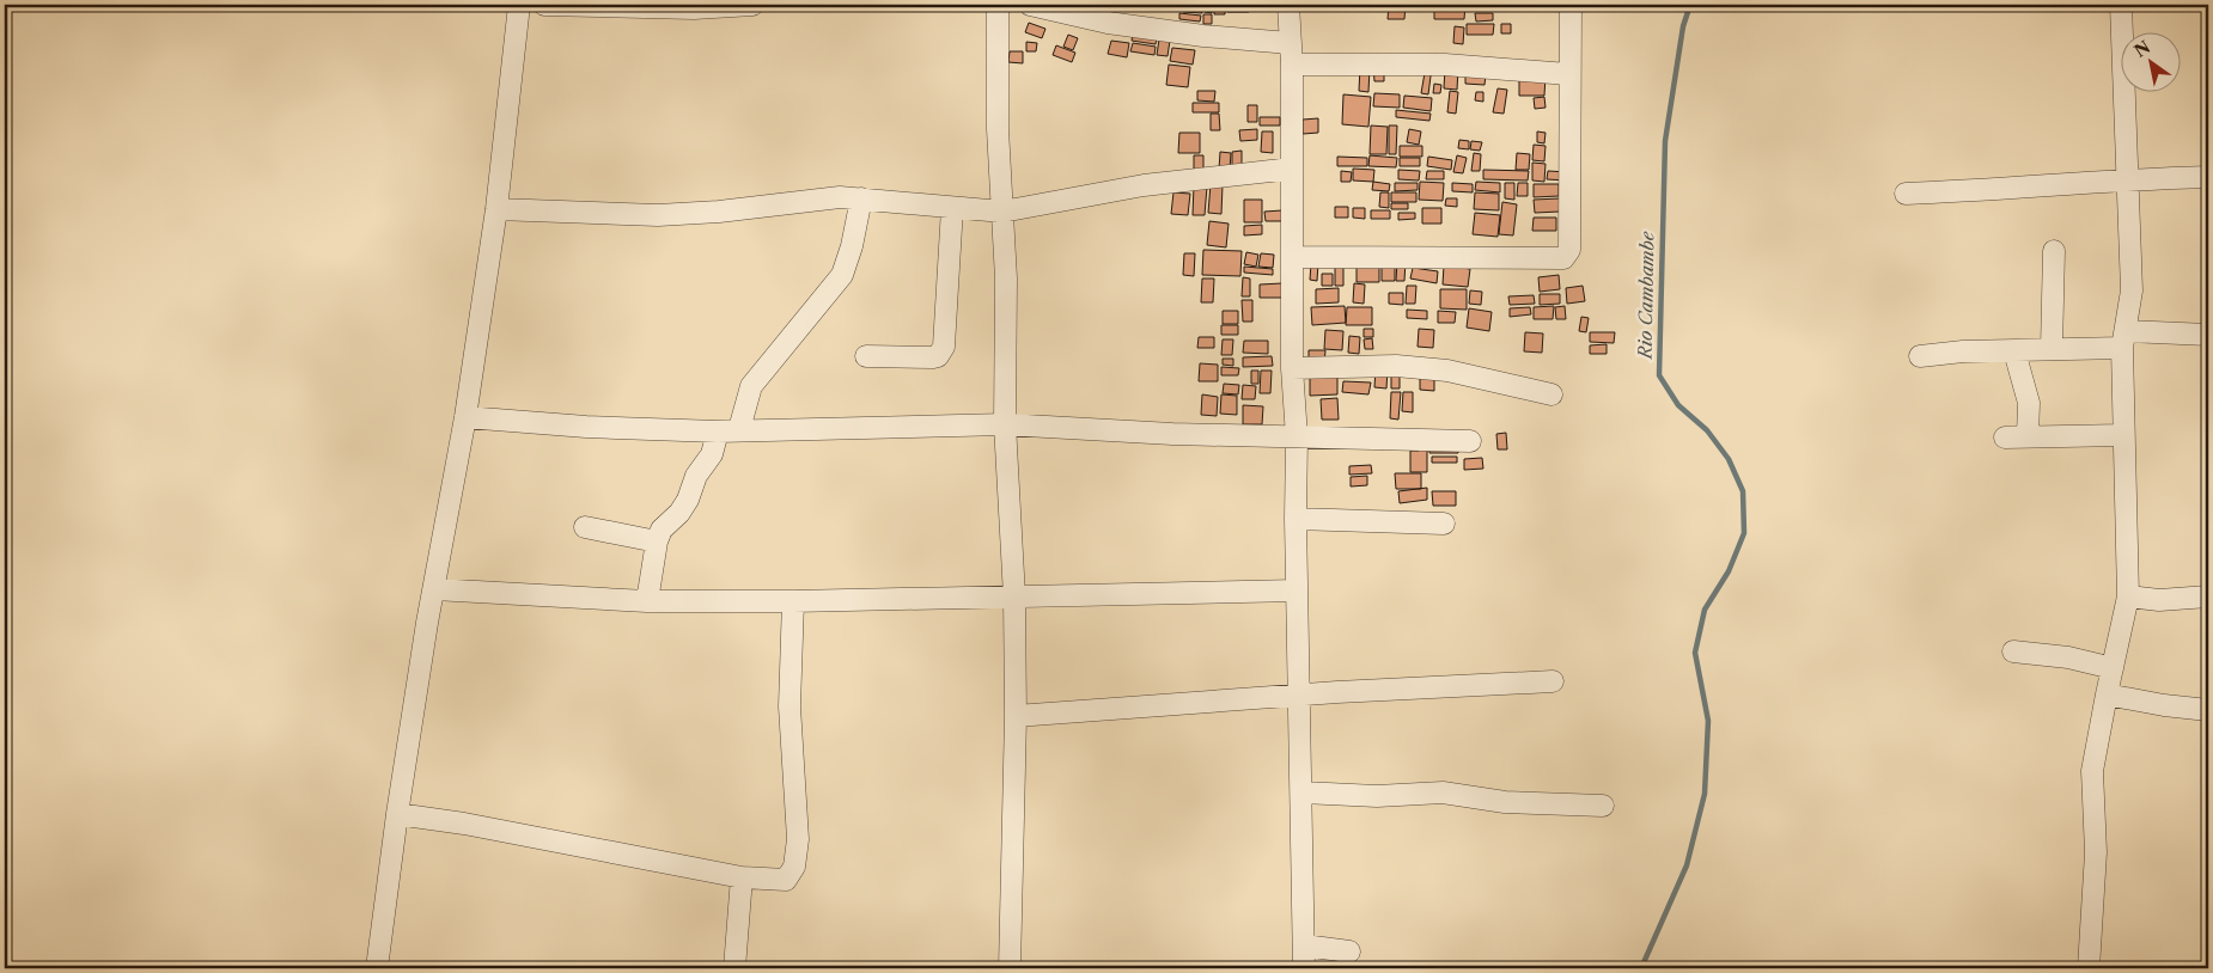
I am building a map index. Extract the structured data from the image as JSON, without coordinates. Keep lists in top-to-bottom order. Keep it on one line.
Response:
{"water":["Rio Cambambe"],"north":"top left"}
